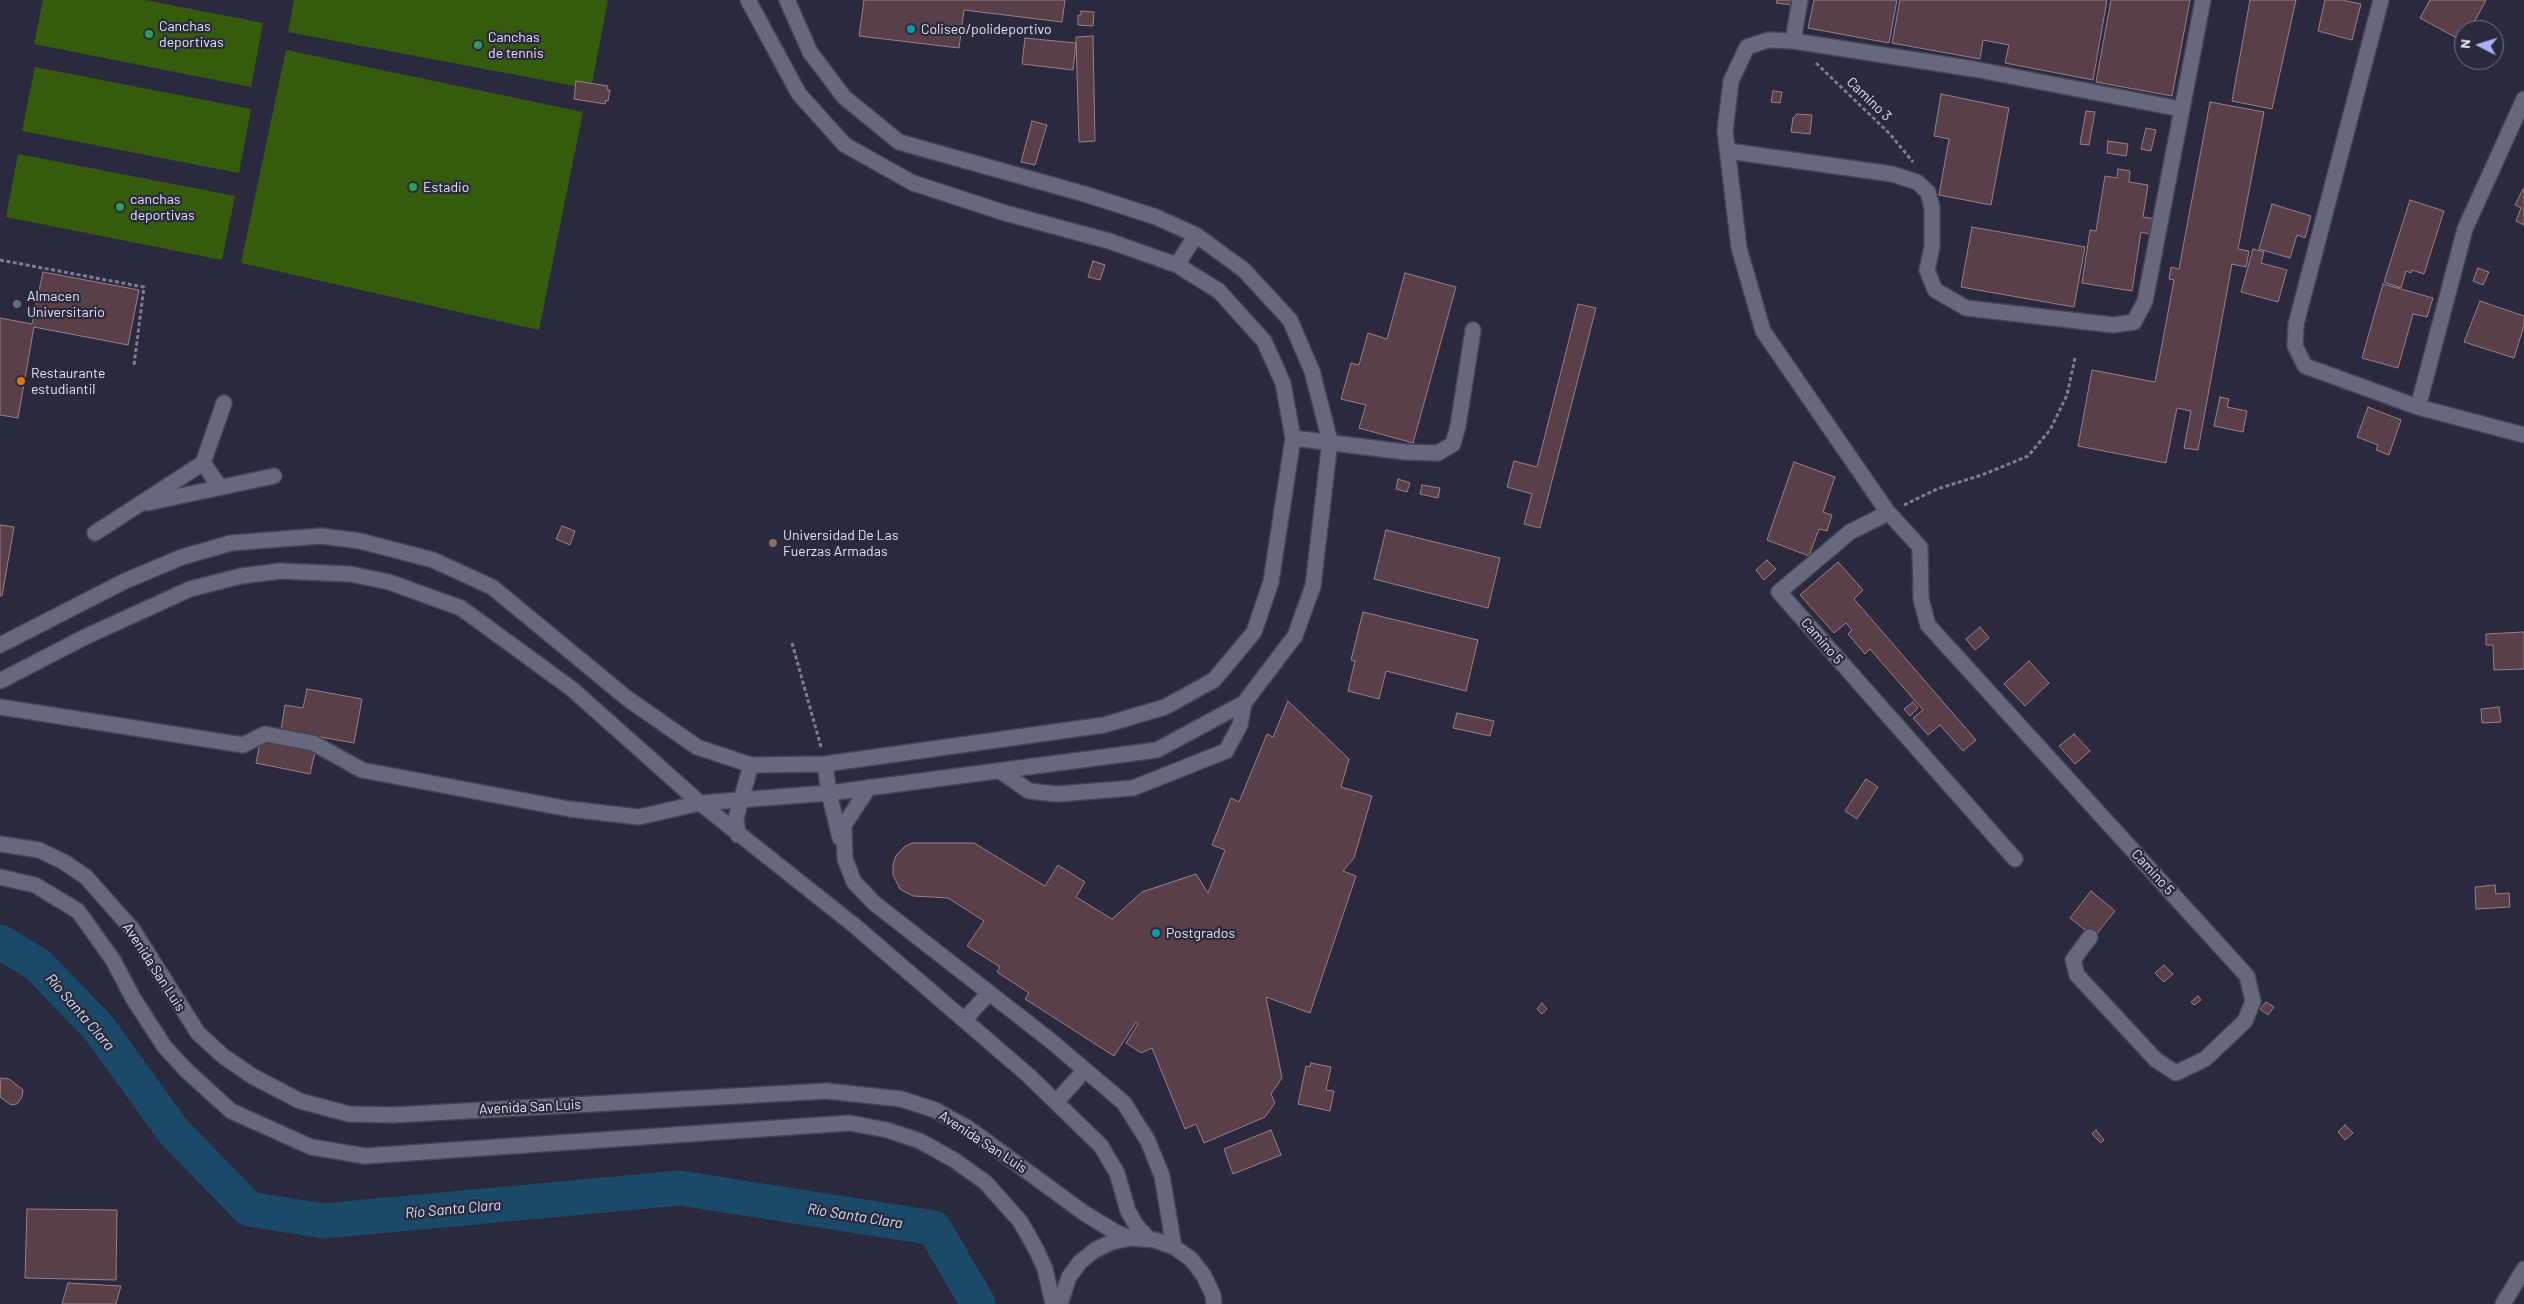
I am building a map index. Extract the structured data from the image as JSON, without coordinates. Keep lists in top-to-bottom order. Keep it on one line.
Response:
{"streets":{"street":["Camino 5","Avenida San Luis"],"path":["Camino 3"]},"water":["Río Santa Clara"],"places":["Coliseo/polideportivo","Canchas deportivas","Canchas de tennis","Estadio","canchas deportivas","Almacen Universitario","Restaurante estudiantil","Universidad De Las Fuerzas Armadas","Postgrados"],"north":"left"}
